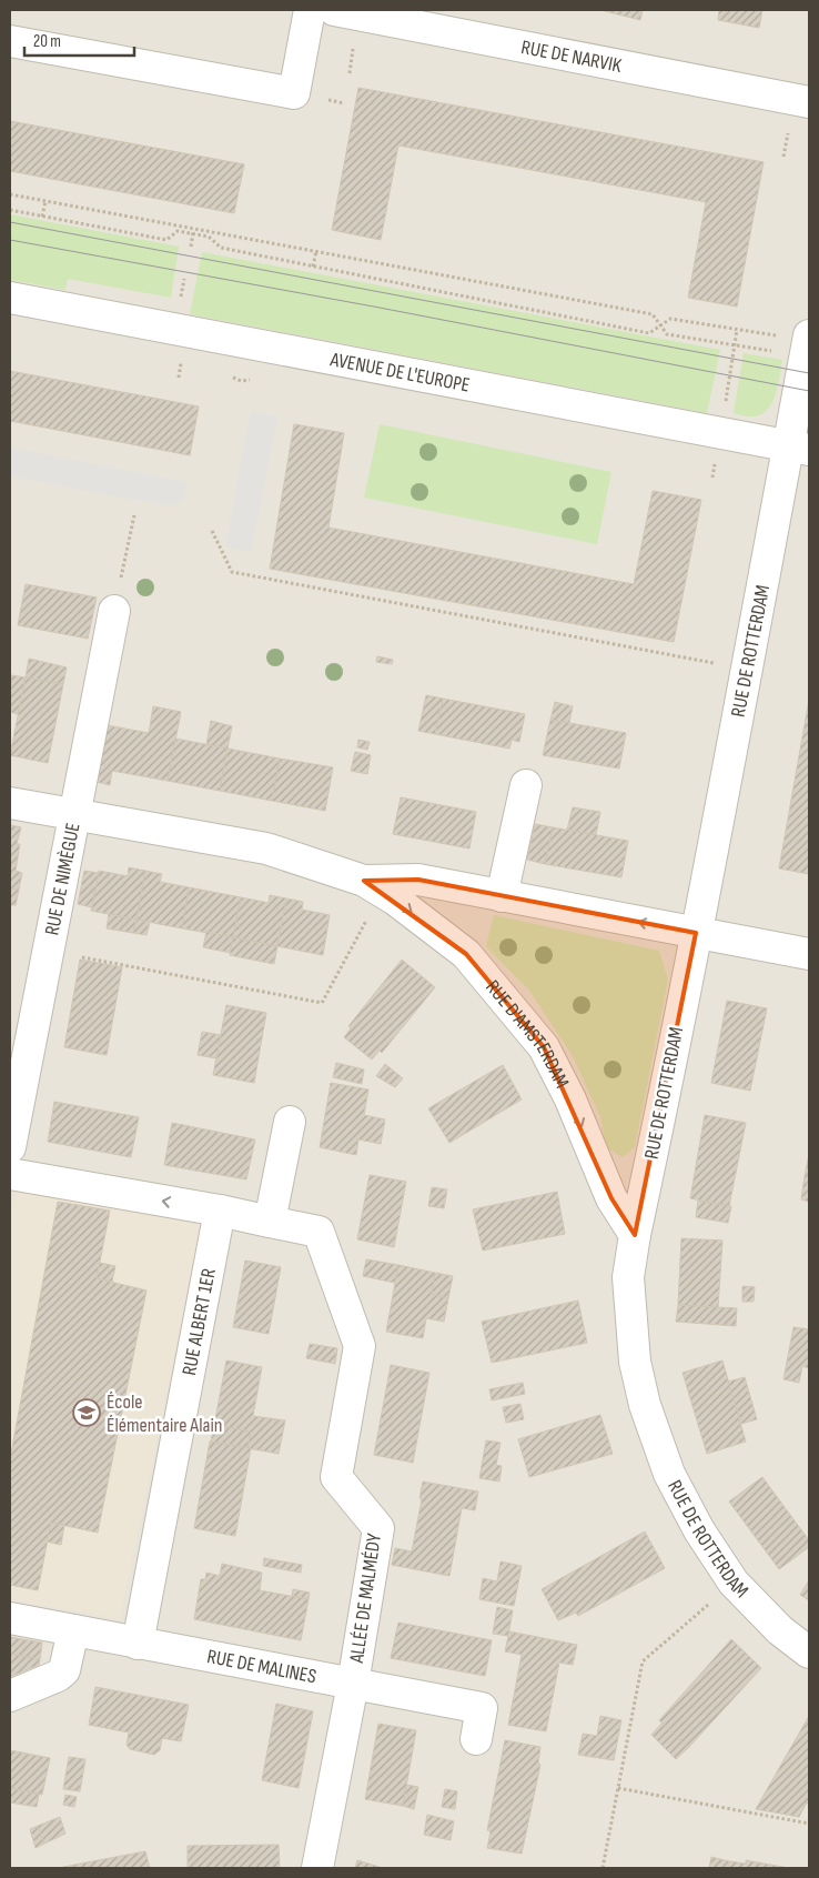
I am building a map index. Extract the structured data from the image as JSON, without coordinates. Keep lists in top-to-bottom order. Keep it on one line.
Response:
{"streets":{"street":["RUE DE NARVIK","AVENUE DE L'EUROPE","RUE DE ROTTERDAM","RUE DE NIMÈGUE","RUE D'AMSTERDAM","RUE ALBERT 1ER","ALLÉE DE MALMÉDY","RUE DE MALINES"]},"crossings":[["AVENUE DE L'EUROPE","RUE DE ROTTERDAM"],["RUE DE ROTTERDAM","RUE D'AMSTERDAM"],["RUE DE NIMÈGUE","RUE D'AMSTERDAM"],["RUE ALBERT 1ER","ALLÉE DE MALMÉDY"],["RUE ALBERT 1ER","RUE DE MALINES"],["ALLÉE DE MALMÉDY","RUE DE MALINES"]],"places":{"school or university":["École Élémentaire Alain"]},"scale_bar":"20 m"}
